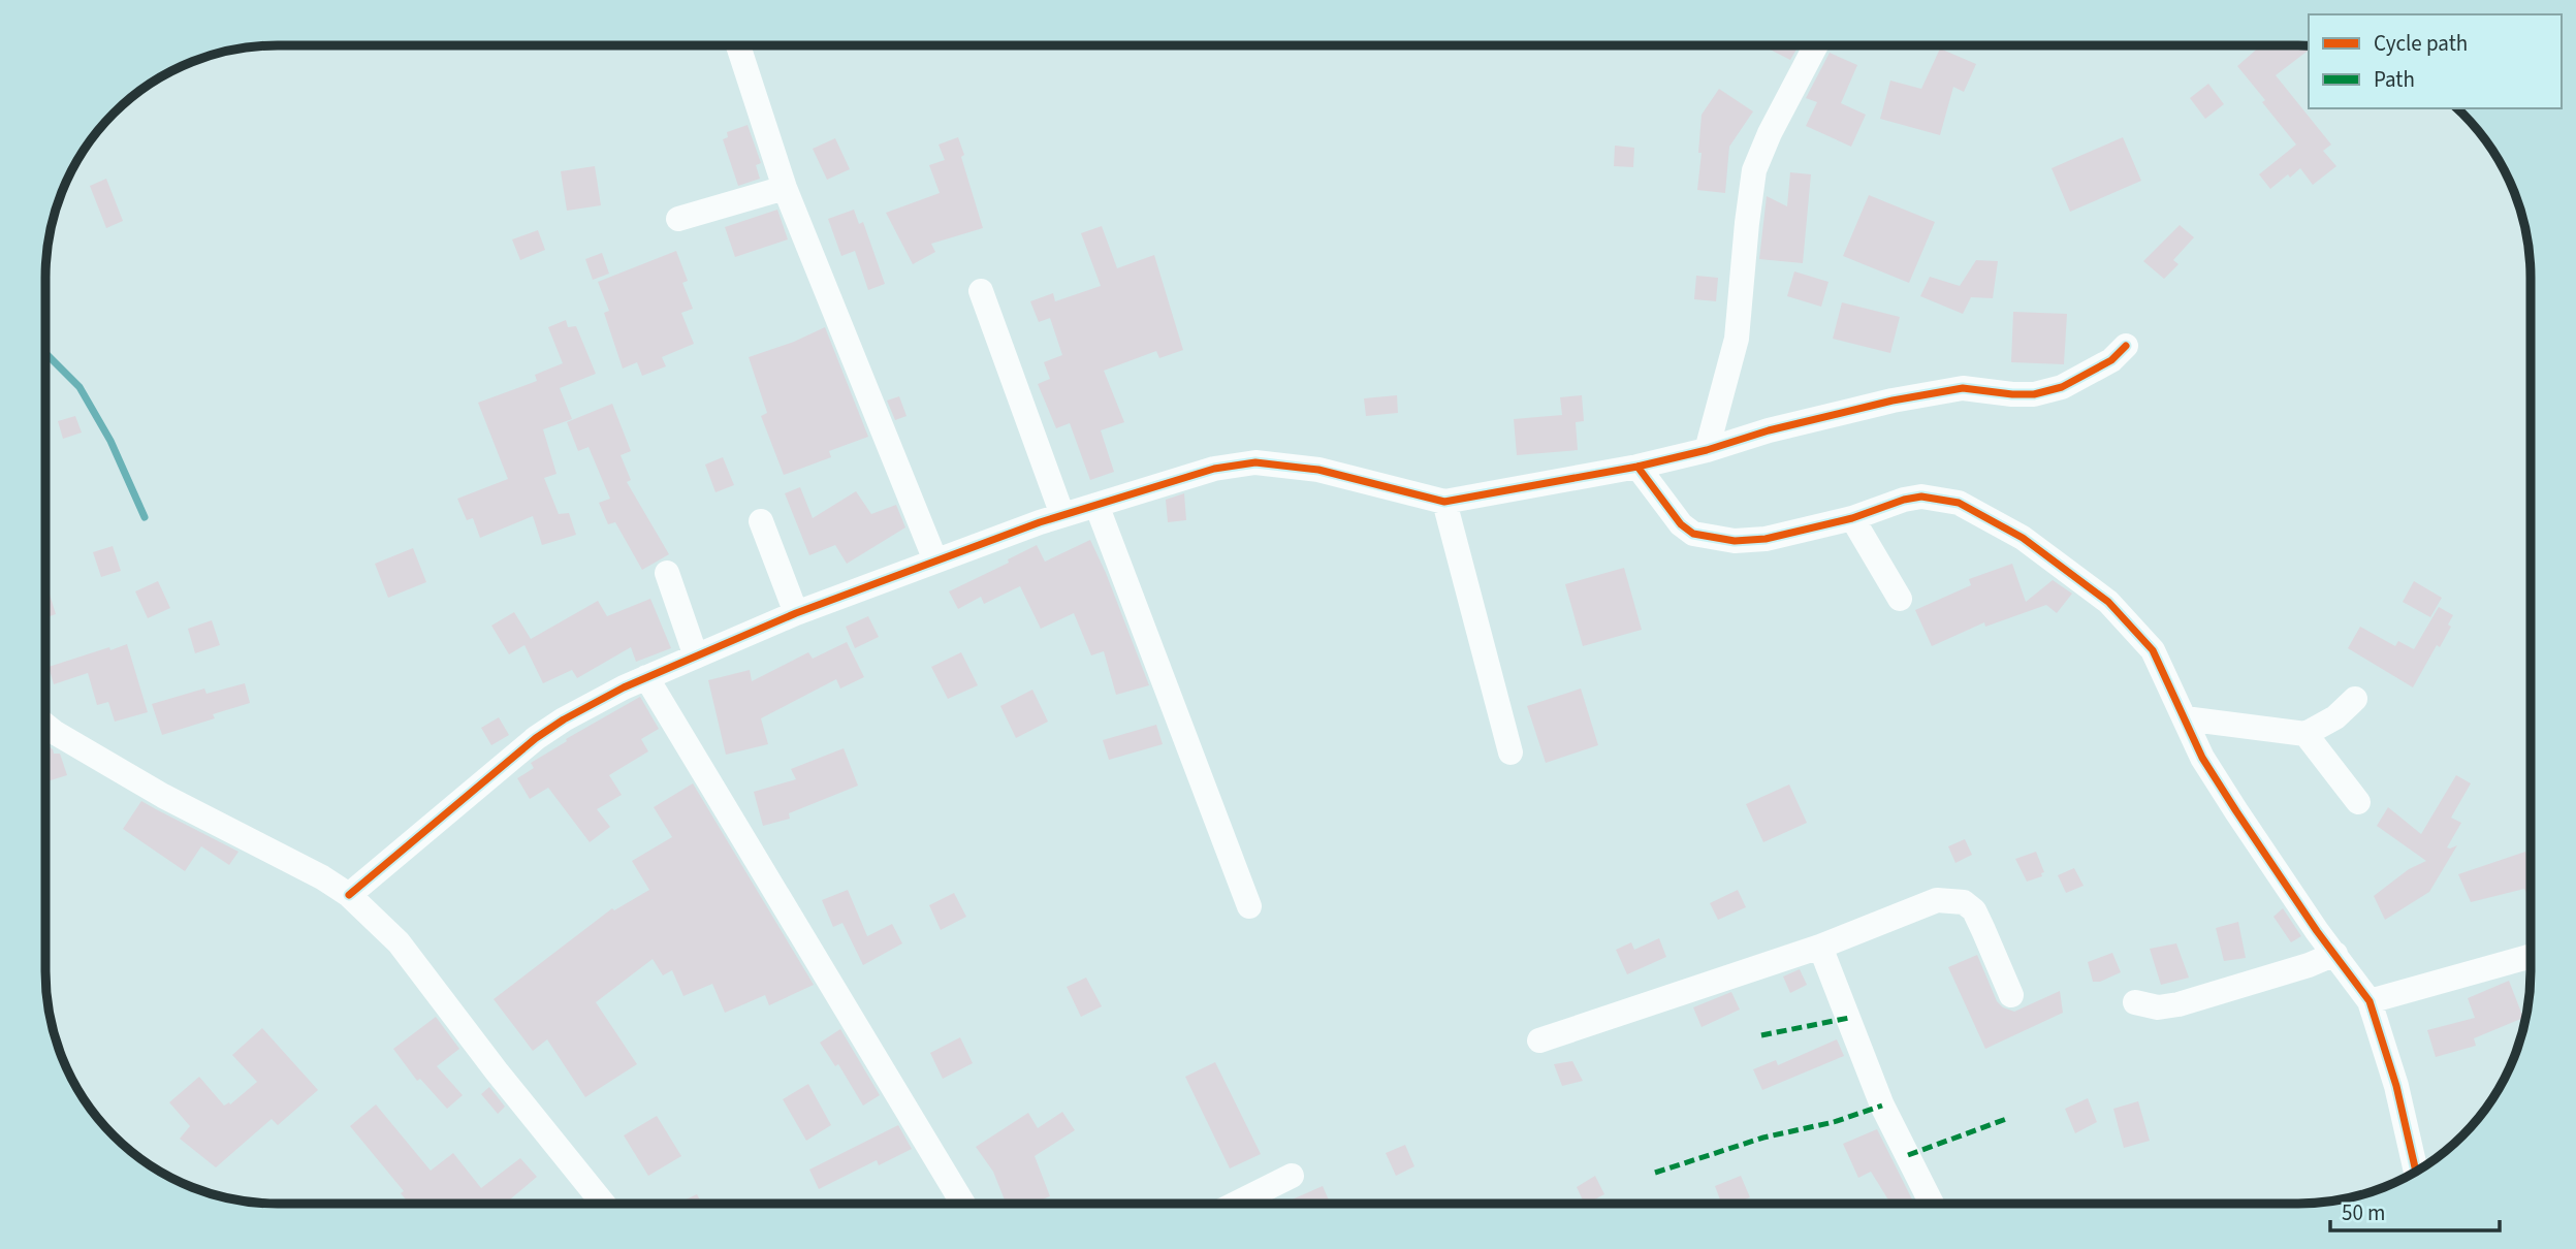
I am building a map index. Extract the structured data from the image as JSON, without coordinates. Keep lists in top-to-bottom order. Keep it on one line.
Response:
{"legend":["Cycle path","Path"],"scale_bar":"50 m"}
